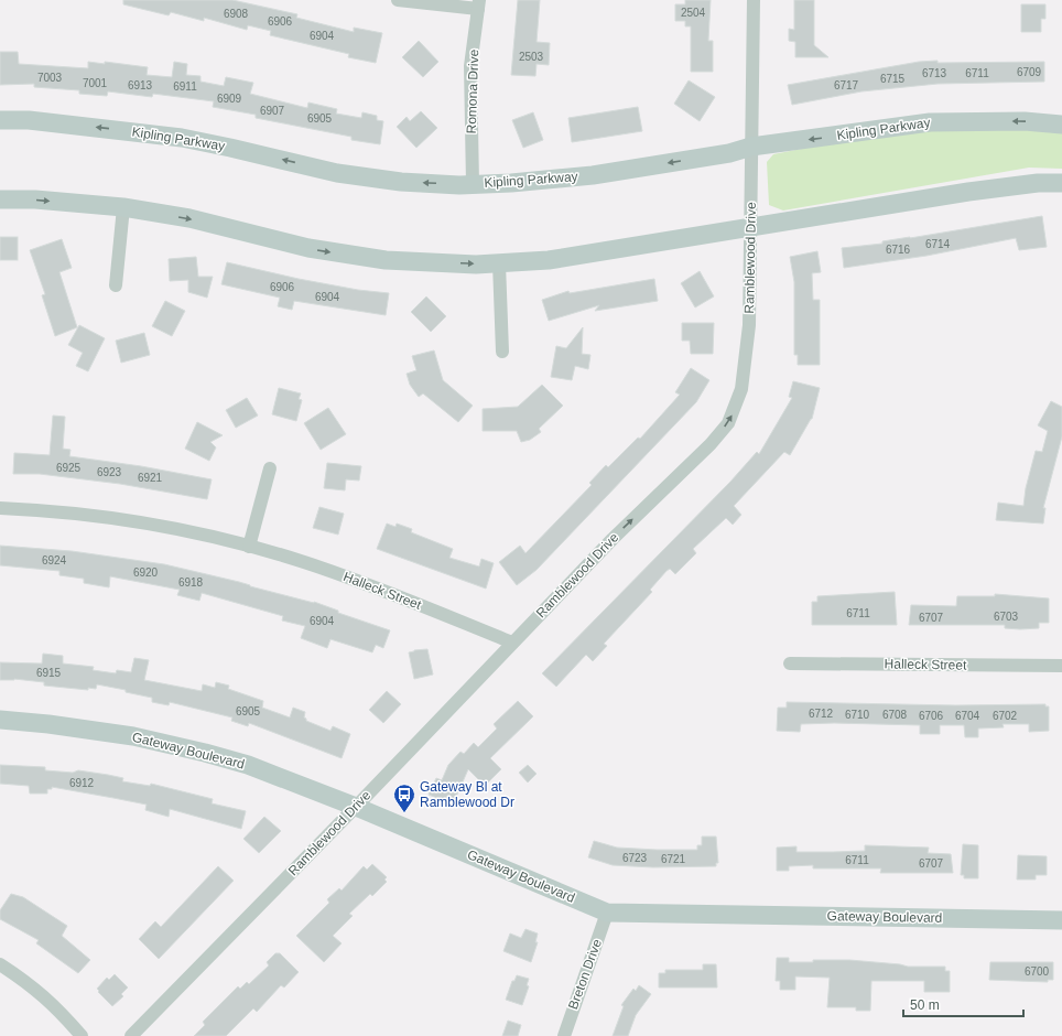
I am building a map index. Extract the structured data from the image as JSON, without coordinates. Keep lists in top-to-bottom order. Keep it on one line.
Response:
{"streets":{"street":["Romona Drive","Kipling Parkway","Ramblewood Drive","Halleck Street","Gateway Boulevard","Breton Drive"]},"crossings":[["Romona Drive","Kipling Parkway"],["Kipling Parkway","Ramblewood Drive"],["Ramblewood Drive","Halleck Street"],["Ramblewood Drive","Gateway Boulevard"],["Gateway Boulevard","Breton Drive"]],"one_way":["Ramblewood Drive"],"places":{"bus stop":["Gateway Bl at Ramblewood Dr"]},"house_numbers":["2504","6908","6906","6904","2503","6709","6713","6711","7003","6715","7001","6913","6717","6911","6909","6907","6905","6714","6716","6906","6904","6925","6923","6921","6924","6920","6918","6711","6703","6707","6904","6915","6905","6712","6710","6708","6706","6704","6702","6912","6723","6721","6711","6707","6700"],"scale_bar":"50 m"}
